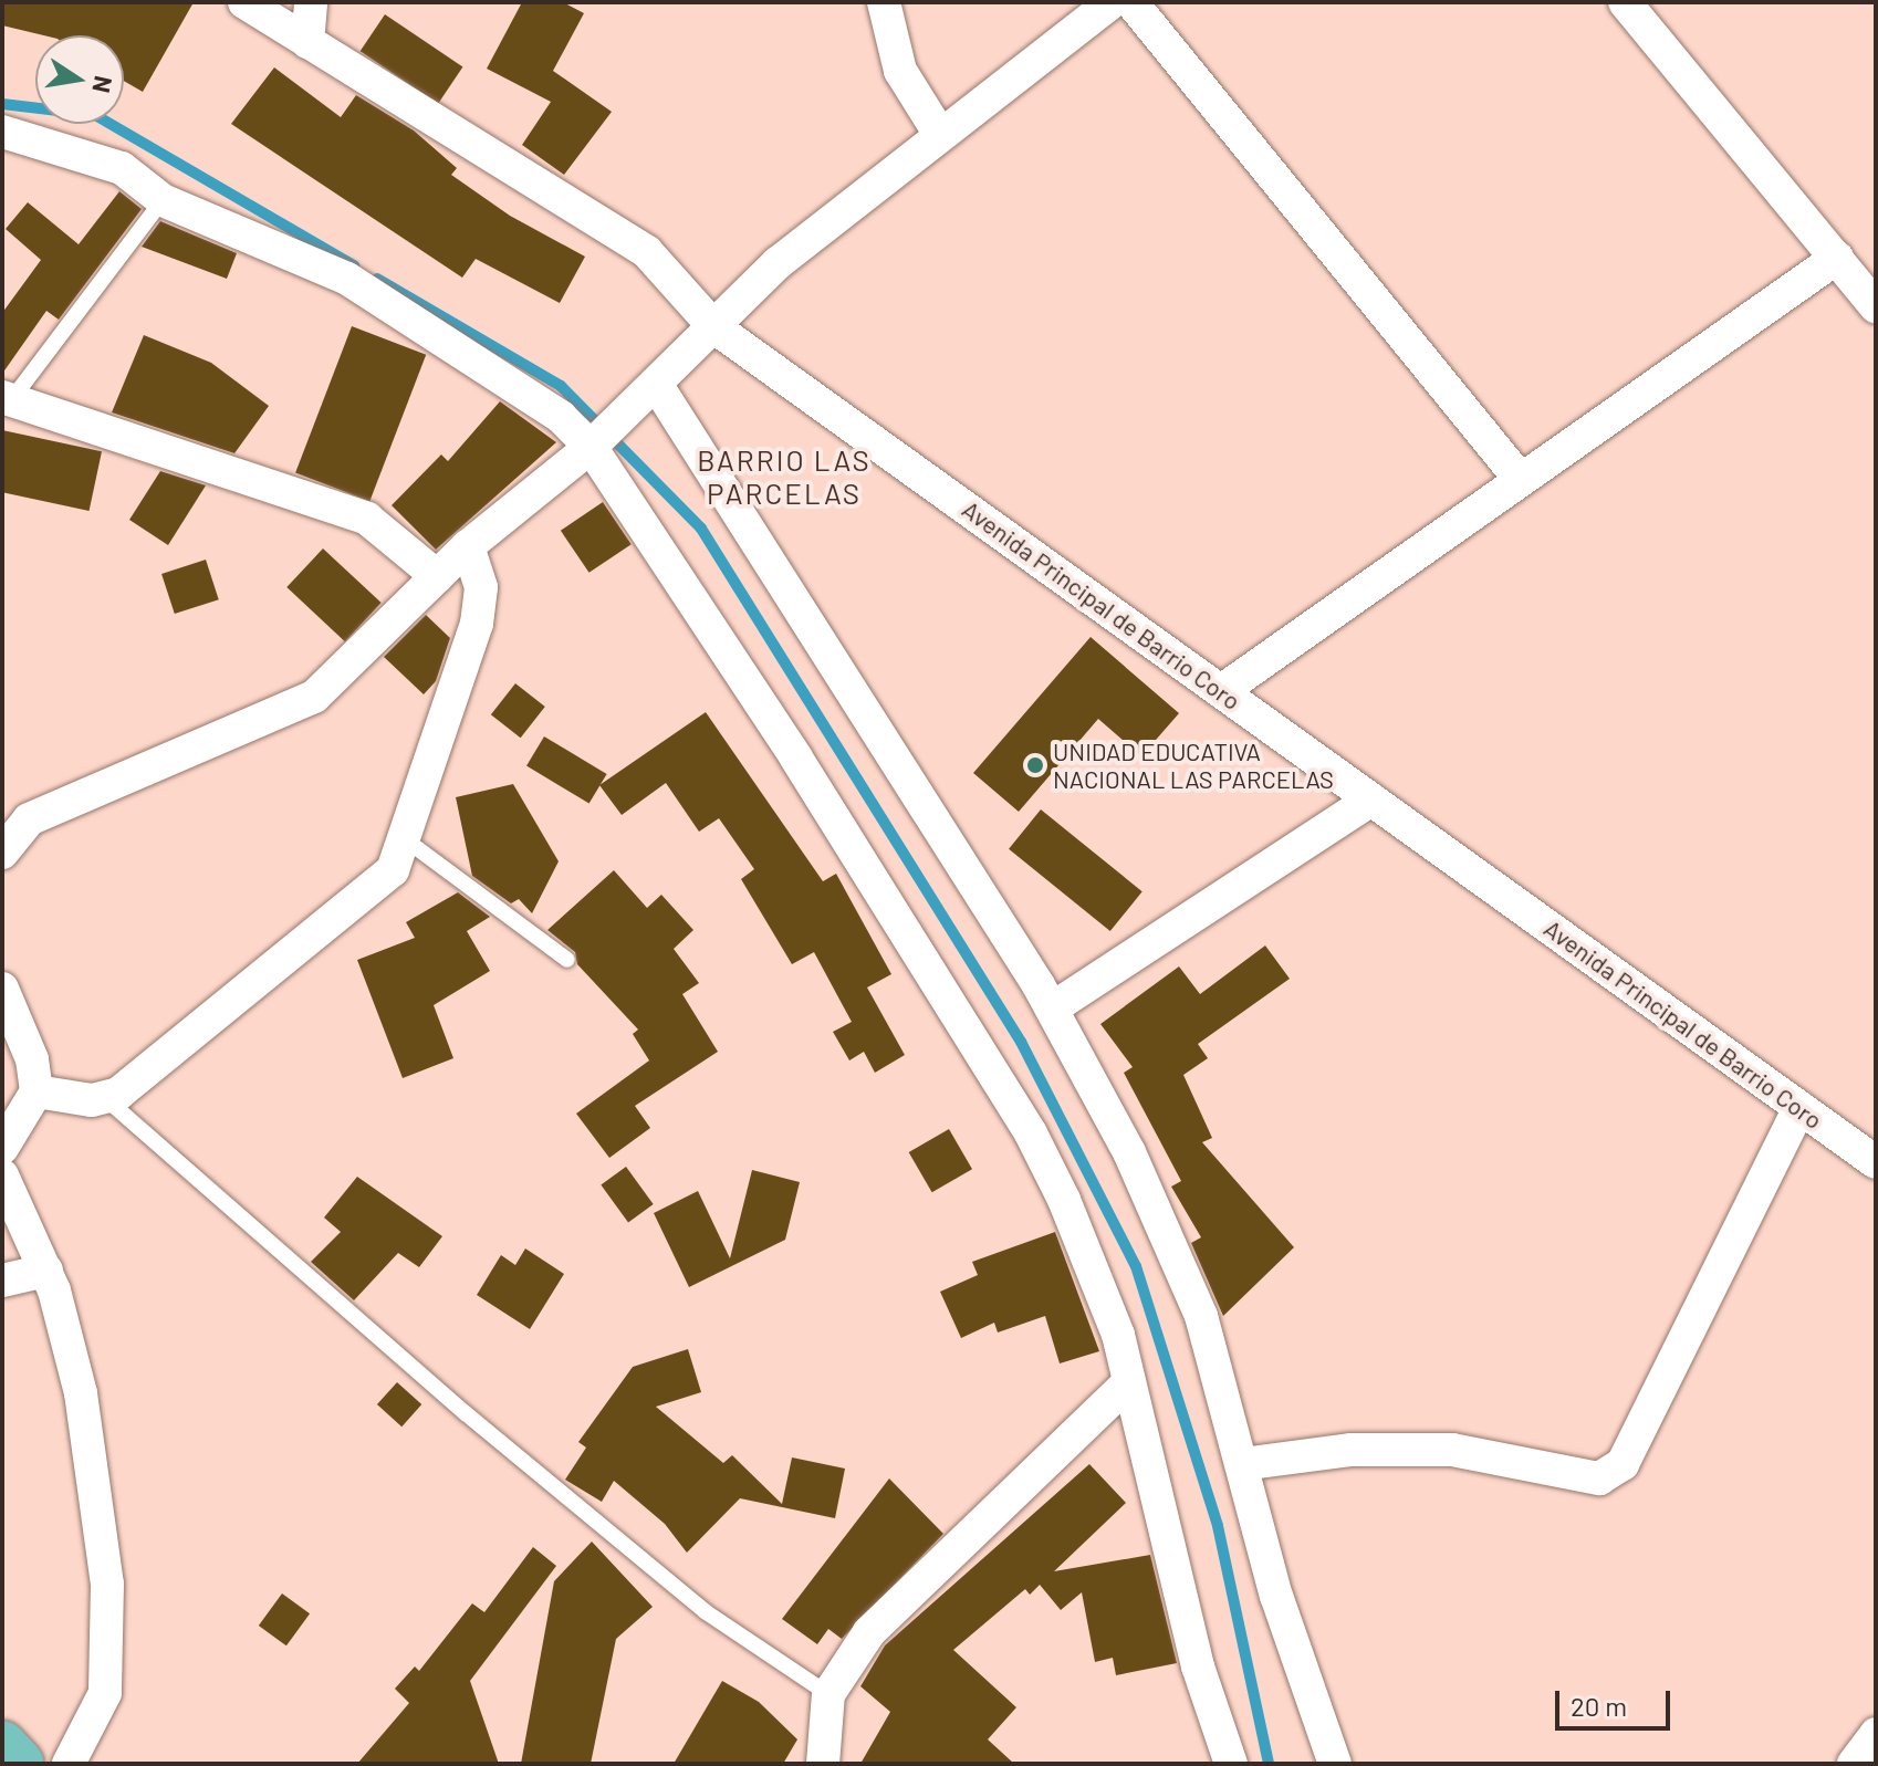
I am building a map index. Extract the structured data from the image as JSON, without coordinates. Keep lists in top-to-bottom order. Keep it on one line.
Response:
{"streets":{"street":["Avenida Principal de Barrio Coro"]},"districts":["BARRIO LAS PARCELAS"],"places":["UNIDAD EDUCATIVA NACIONAL LAS PARCELAS"],"scale_bar":"20 m","north":"right"}
